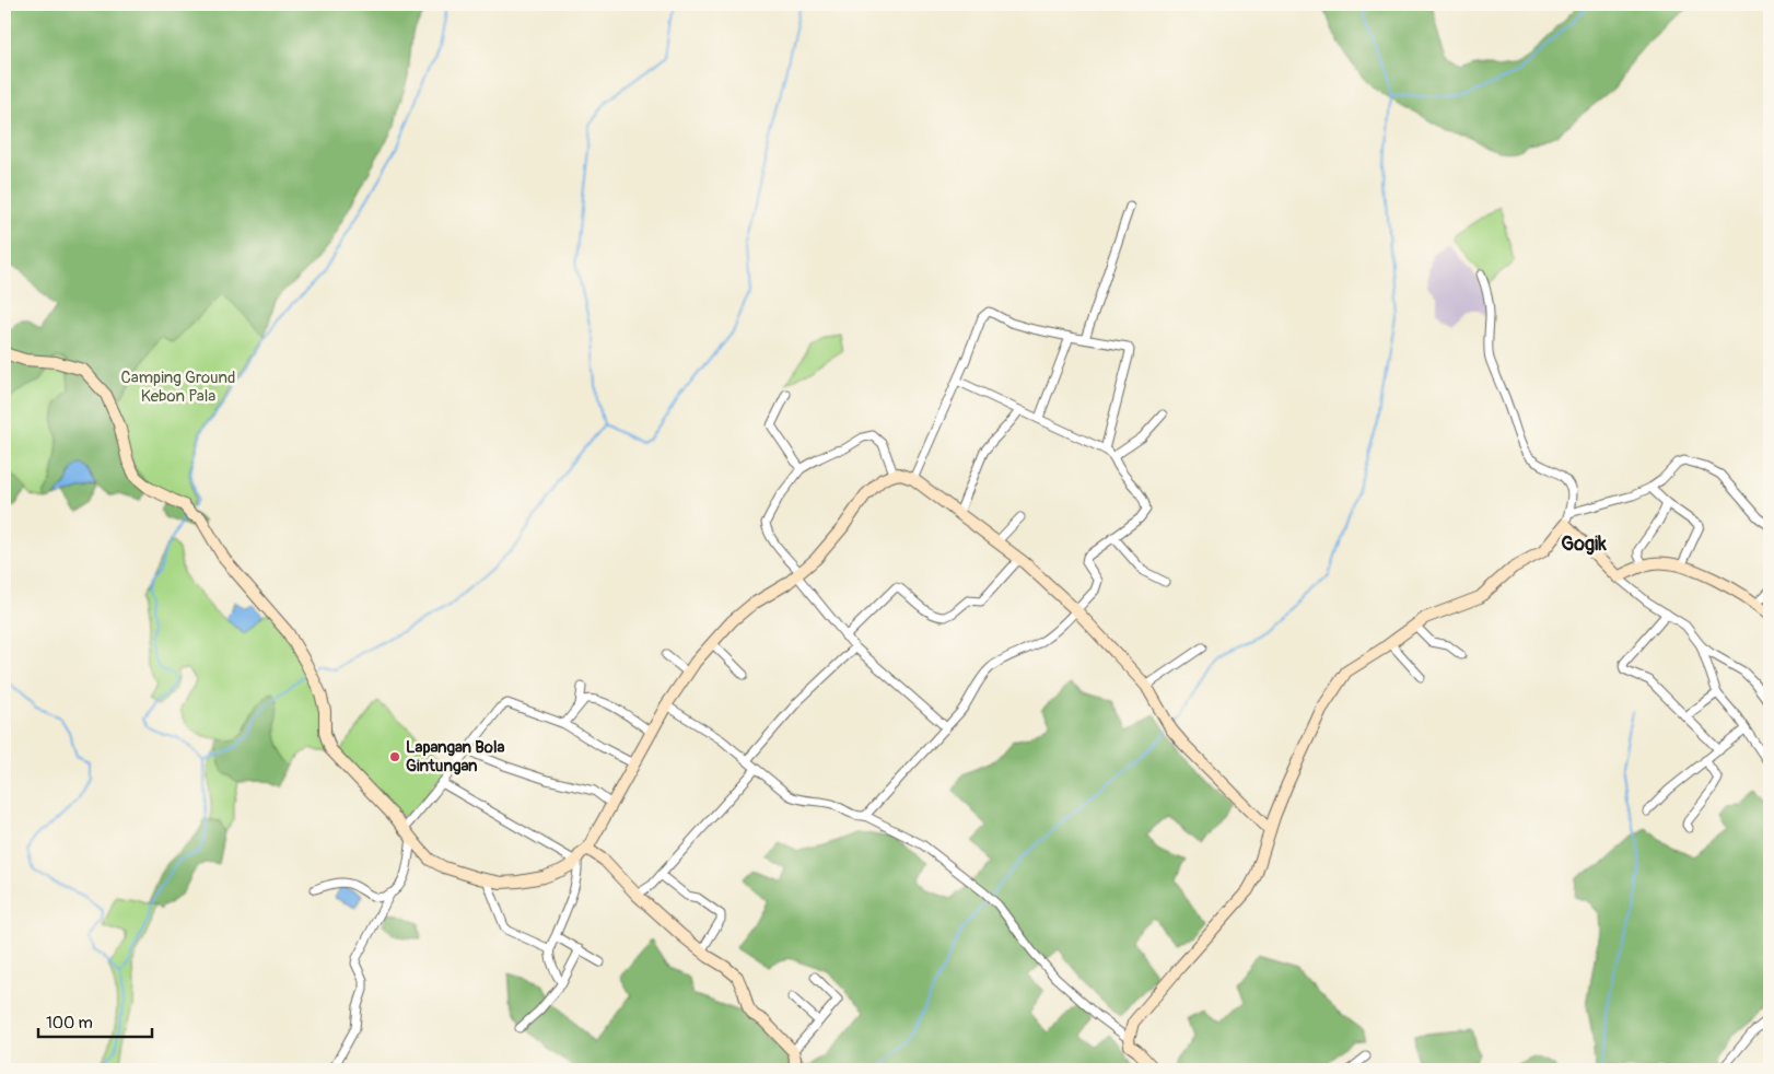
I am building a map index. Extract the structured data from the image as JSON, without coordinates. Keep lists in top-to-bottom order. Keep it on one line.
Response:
{"districts":["Gogik"],"parks":["Camping Ground Kebon Pala"],"places":["Lapangan Bola Gintungan"],"scale_bar":"100 m"}
